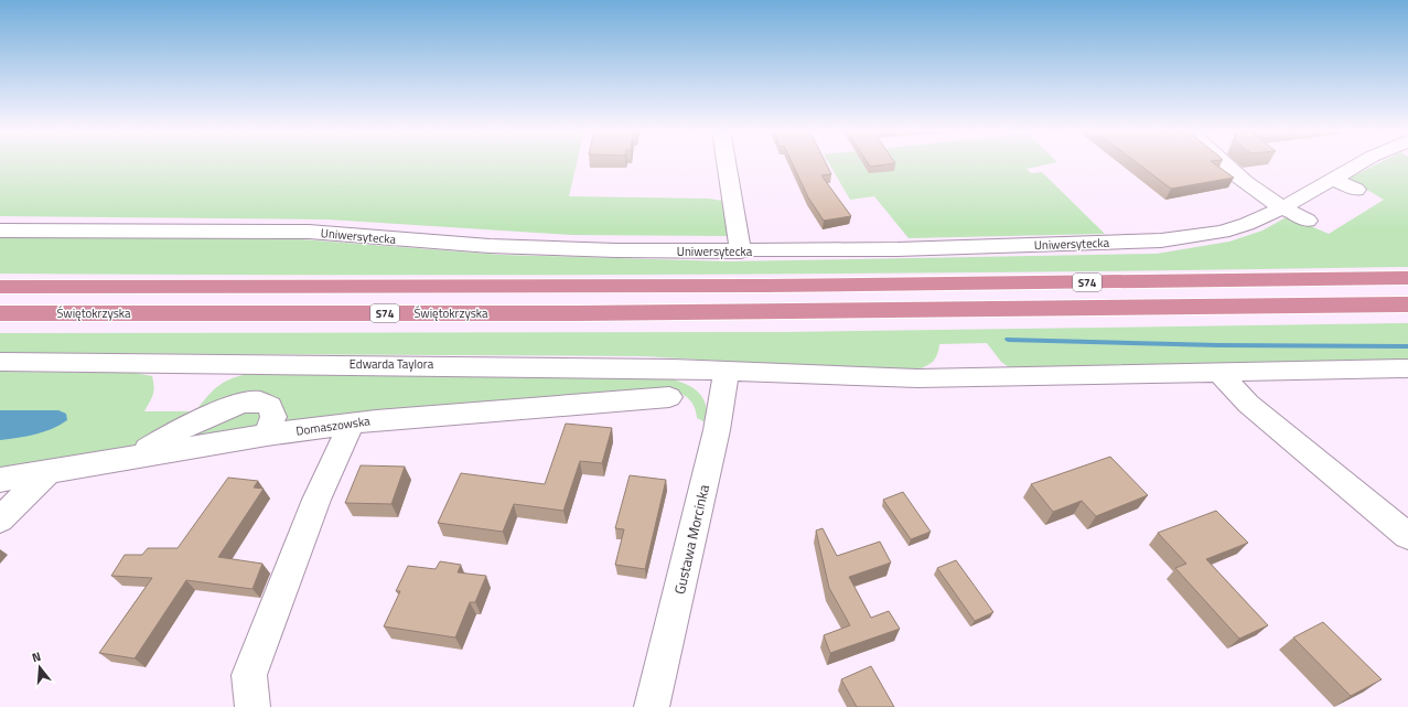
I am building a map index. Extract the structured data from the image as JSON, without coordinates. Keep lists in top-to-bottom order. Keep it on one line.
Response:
{"streets":{"highway":["S74","Świętokrzyska"],"street":["Uniwersytecka","Edwarda Taylora","Domaszowska","Gustawa Morcinka"]},"crossings":[["Edwarda Taylora","Gustawa Morcinka"]],"north":"top"}
